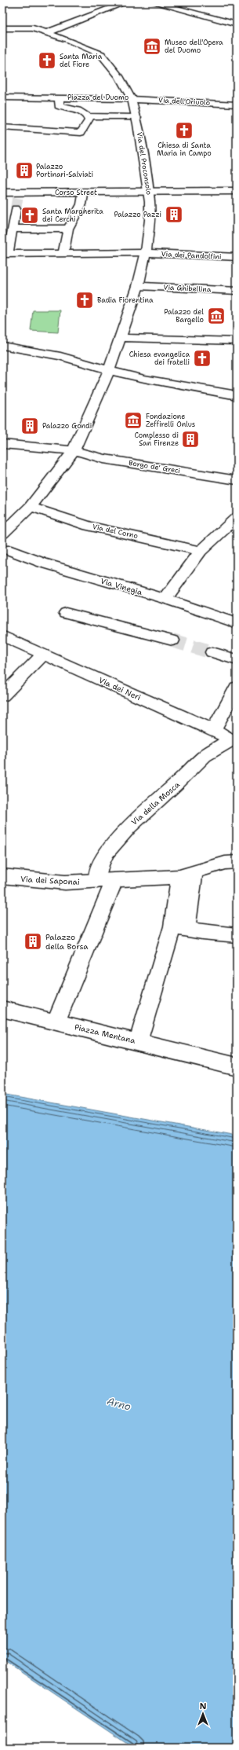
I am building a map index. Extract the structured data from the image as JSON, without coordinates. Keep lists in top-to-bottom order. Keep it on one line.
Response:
{"streets":{"street":["Piazza del Duomo","Via dell'Oriuolo","Via del Proconsolo","Corso Street","Via dei Pandolfini","Via Ghibellina","Borgo de' Greci","Via del Corno","Via Vinegia","Via dei Neri","Via della Mosca","Via dei Saponai","Piazza Mentana"]},"crossings":[["Piazza del Duomo","Via dell'Oriuolo"],["Piazza del Duomo","Via del Proconsolo"],["Via dell'Oriuolo","Via del Proconsolo"],["Via del Proconsolo","Corso Street"],["Via del Proconsolo","Via dei Pandolfini"],["Via del Proconsolo","Via Ghibellina"],["Via del Proconsolo","Borgo de' Greci"],["Via del Proconsolo","Via del Corno"],["Via dei Neri","Via della Mosca"],["Via della Mosca","Via dei Saponai"]],"water":["Arno"],"places":{"museum":["Museo dell'Opera del Duomo","Palazzo del Bargello","Fondazione Zeffirelli Onlus"],"church":["Santa Maria del Fiore","Chiesa di Santa Maria in Campo","Santa Margherita dei Cerchi","Badia Fiorentina","Chiesa evangelica dei fratelli"],"building":["Palazzo Portinari-Salviati","Palazzo Pazzi","Palazzo Gondi","Complesso di San Firenze","Palazzo della Borsa"]},"north":"top"}
